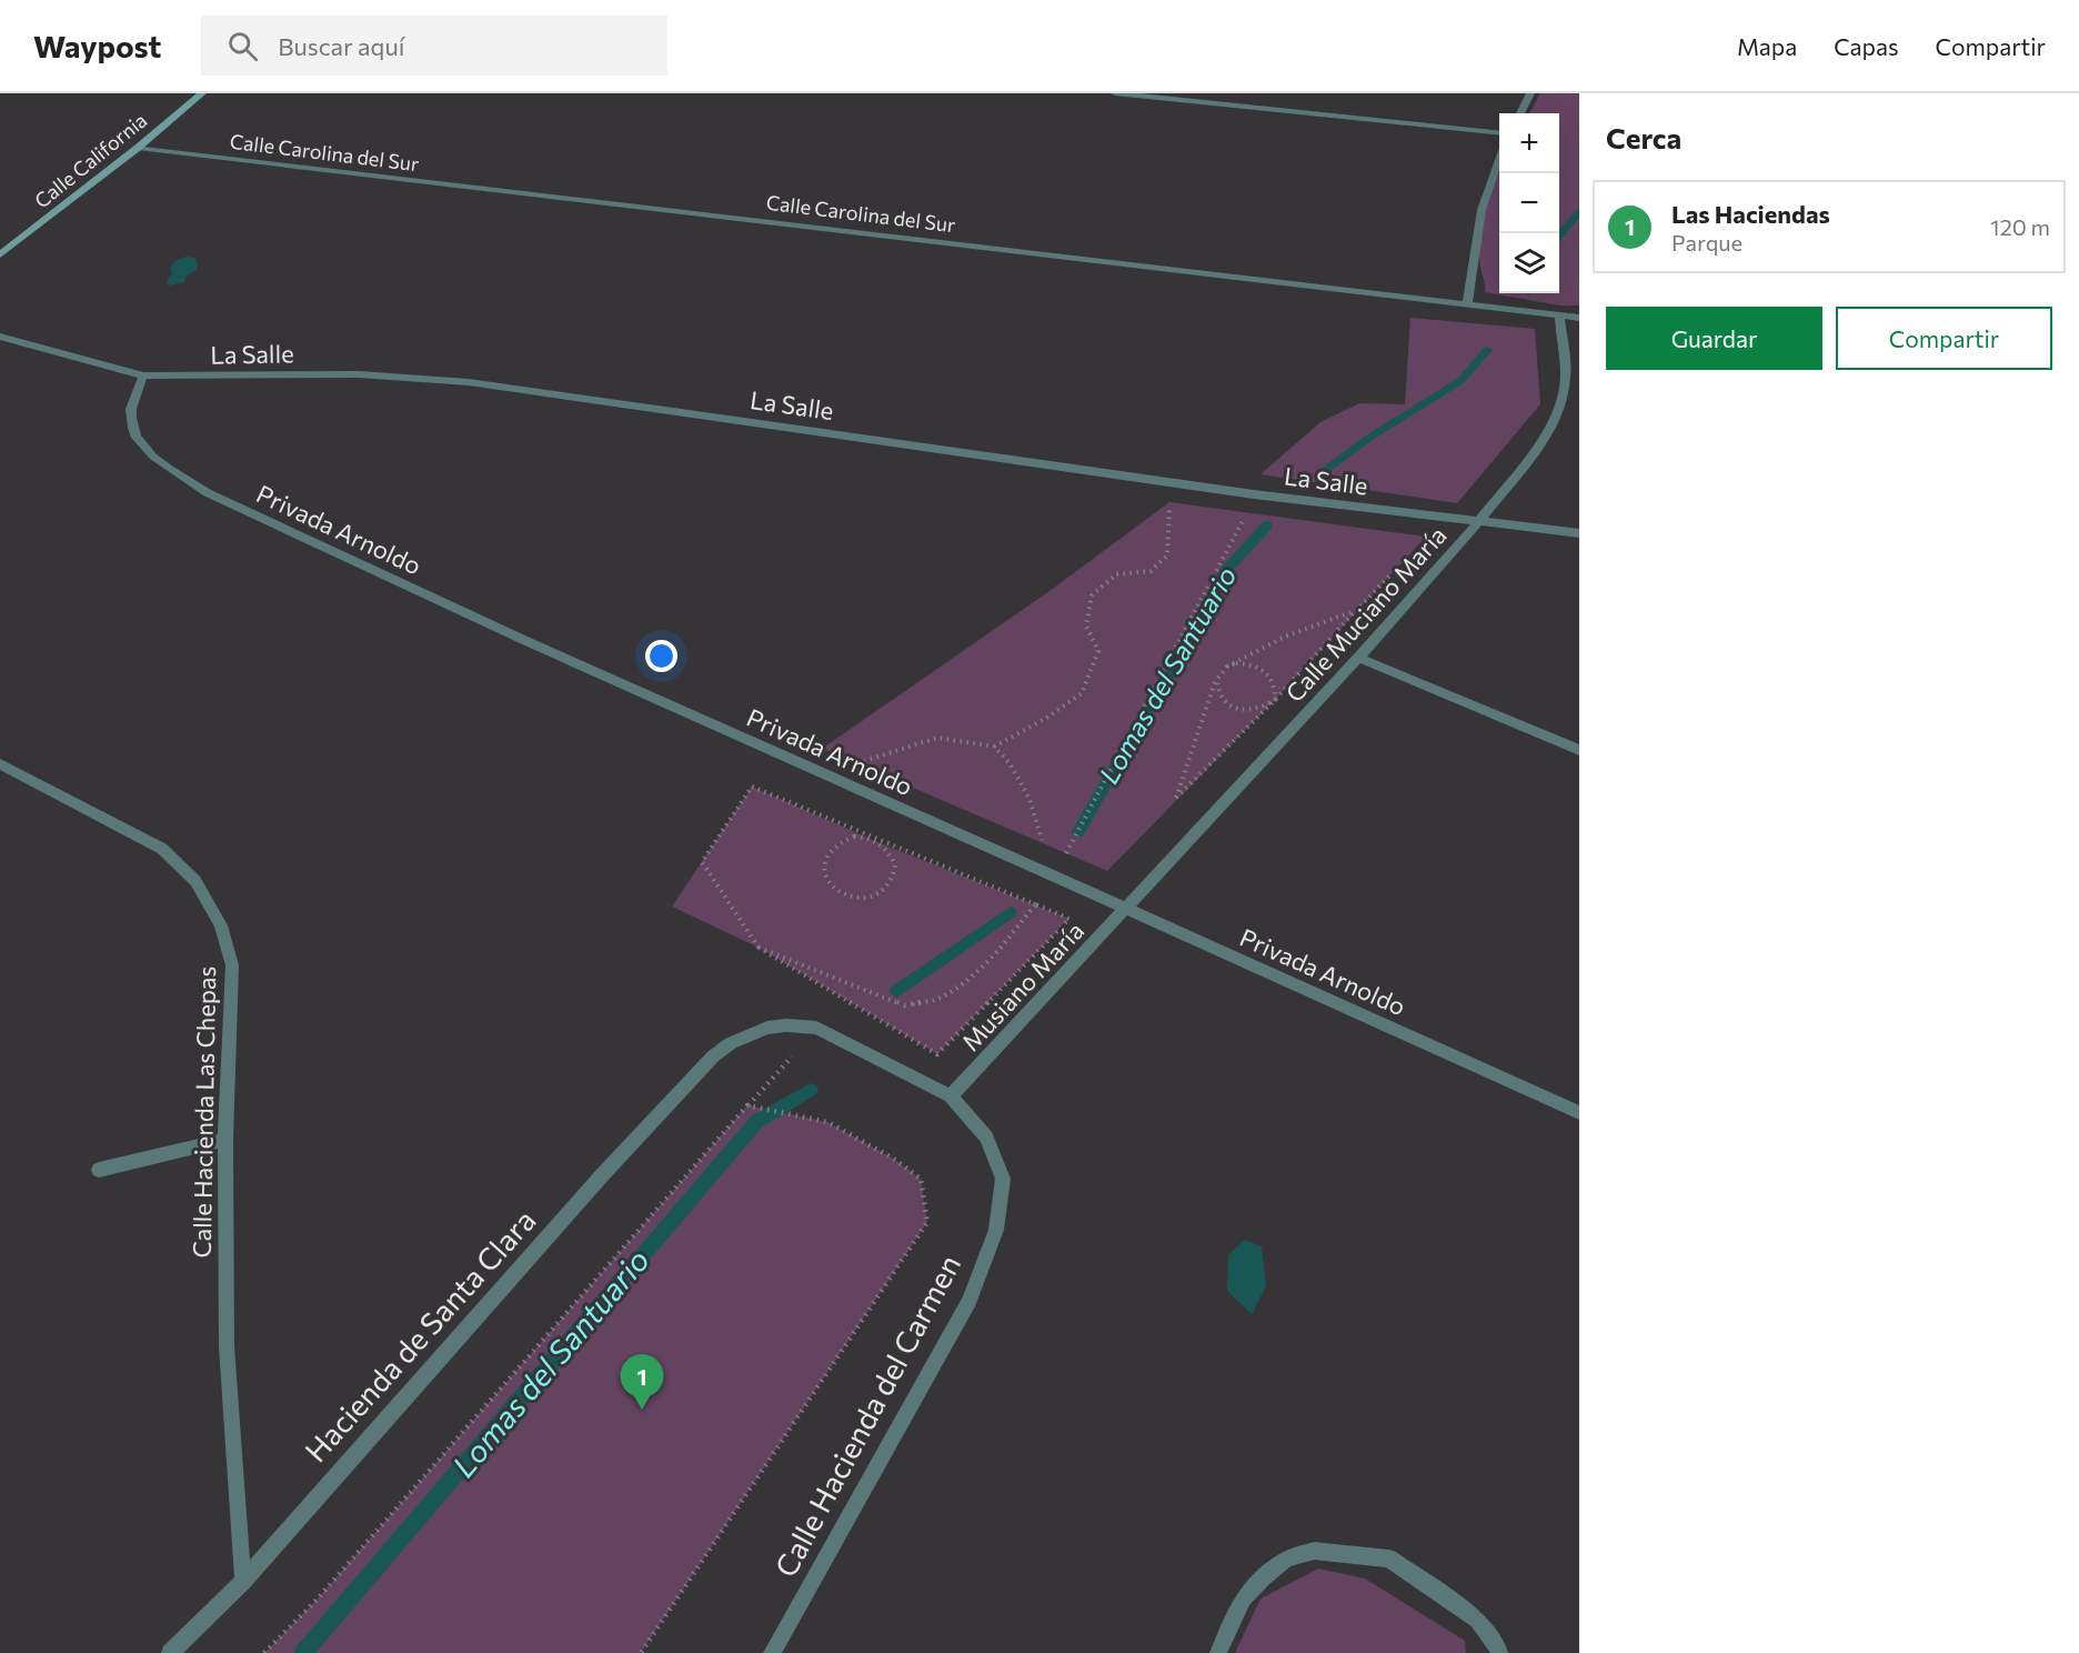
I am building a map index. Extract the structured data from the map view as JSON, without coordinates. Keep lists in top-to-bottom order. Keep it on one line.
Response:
{"streets":{"main road":["Calle California"],"street":["Calle Carolina del Sur","La Salle","Privada Arnoldo","Calle Muciano María","Musiano María","Calle Hacienda Las Chepas","Hacienda de Santa Clara","Calle Hacienda del Carmen"]},"crossings":[["Calle Carolina del Sur","Calle California"],["Calle Carolina del Sur","Calle Muciano María"],["La Salle","Privada Arnoldo"],["La Salle","Calle Muciano María"],["Privada Arnoldo","Calle Muciano María"],["Privada Arnoldo","Musiano María"],["Calle Muciano María","Musiano María"],["Musiano María","Hacienda de Santa Clara"],["Musiano María","Calle Hacienda del Carmen"],["Calle Hacienda Las Chepas","Hacienda de Santa Clara"],["Hacienda de Santa Clara","Calle Hacienda del Carmen"]],"water":["Lomas del Santuario"],"page":{"header":"Waypost","search":"Buscar aquí","nav":["Mapa","Capas","Compartir"],"heading":"Cerca","map_buttons":["+","−"],"list":[{"mark":"1","name":"Las Haciendas","note":"Parque","value":"120 m"}],"buttons":["Guardar","Compartir"],"pins":"1"}}
